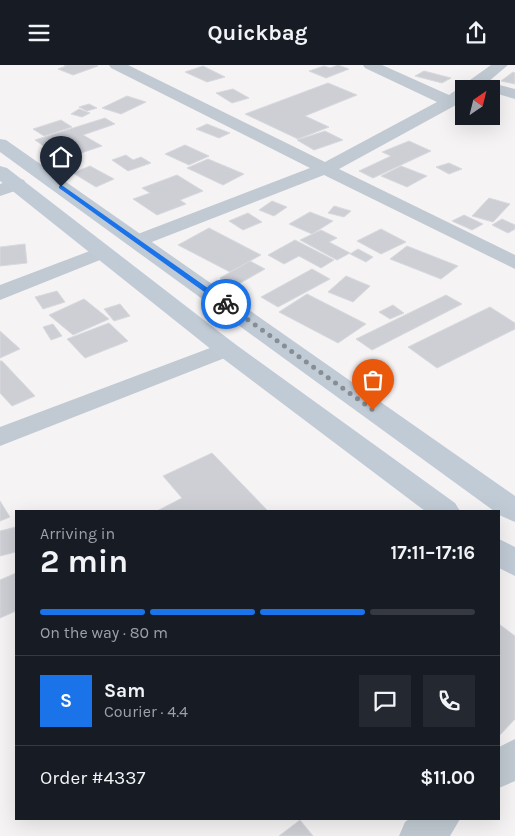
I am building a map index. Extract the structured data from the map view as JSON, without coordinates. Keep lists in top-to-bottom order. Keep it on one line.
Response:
{"north":"top right","page":{"header":"Quickbag","heading":["2 min","Arriving in","17:11–17:16"],"panel":["Sam","Courier · 4.4","Order #4337","$11.00"],"bar":"On the way · 80 m","round":"S"}}
